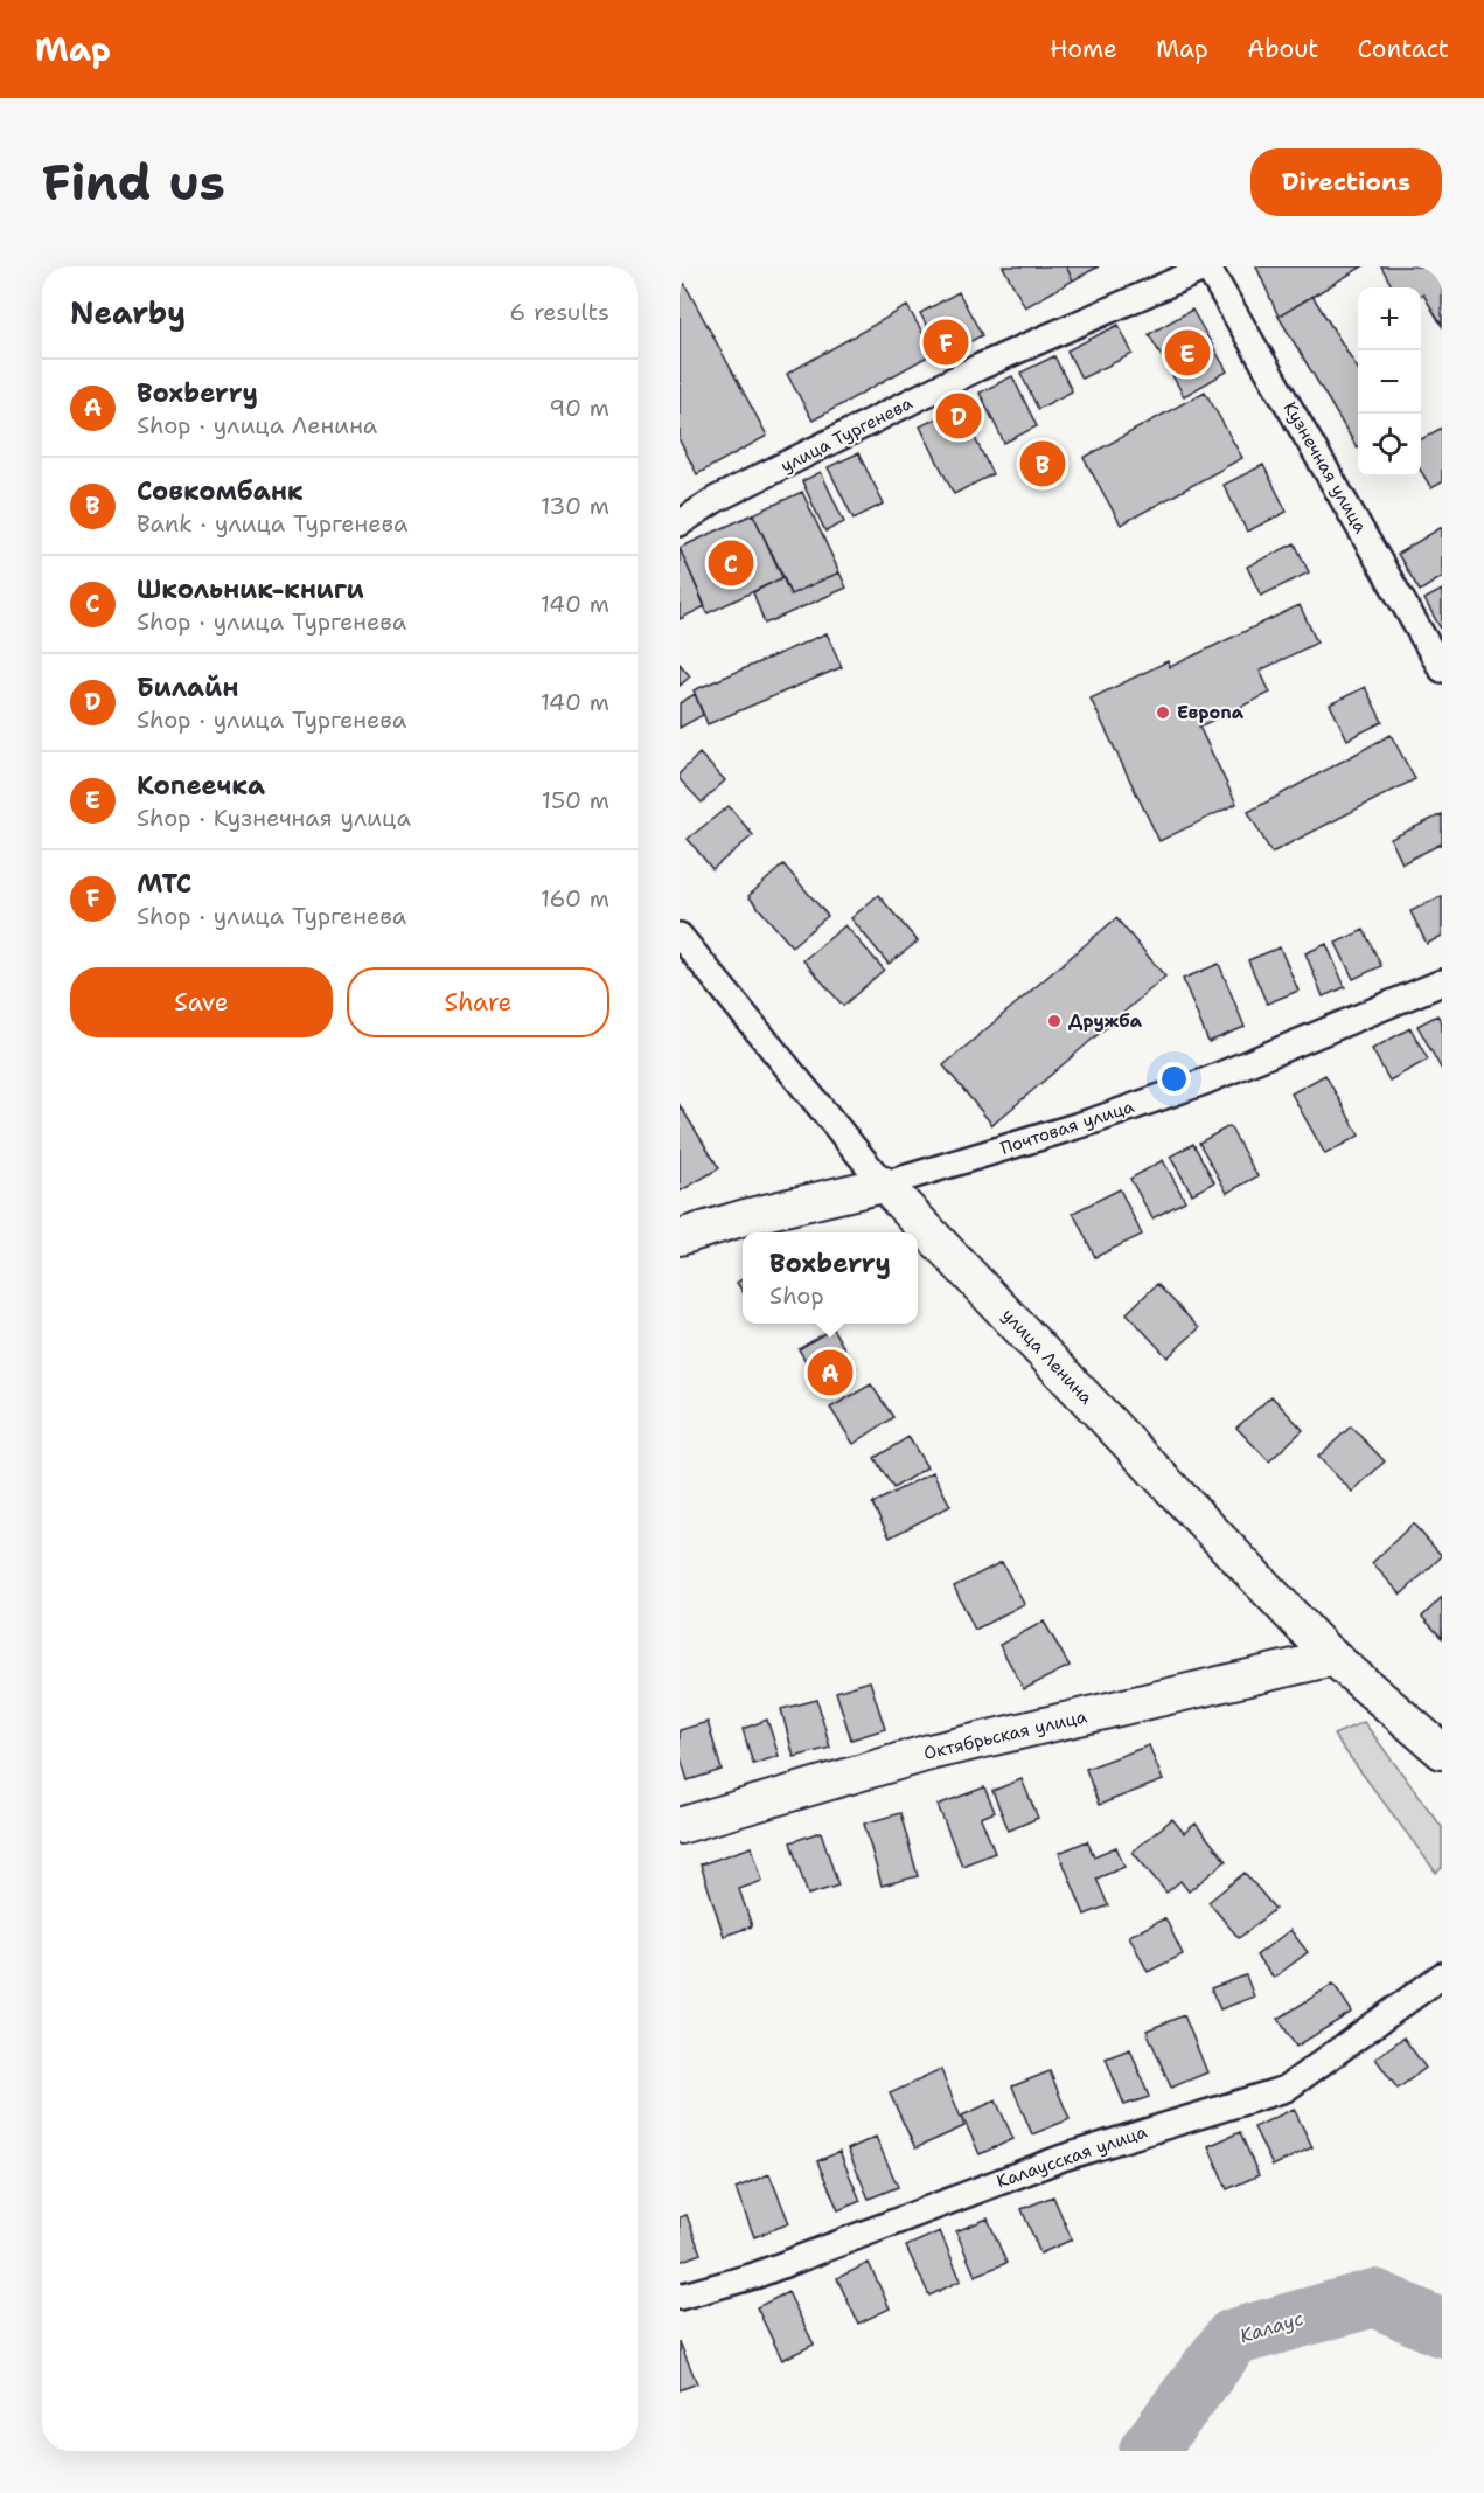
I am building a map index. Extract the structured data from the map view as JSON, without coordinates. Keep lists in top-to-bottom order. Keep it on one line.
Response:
{"streets":{"main road":["Почтовая улица","улица Ленина","Октябрьская улица"],"street":["улица Тургенева","Кузнечная улица","Калаусская улица"]},"crossings":[["улица Тургенева","Кузнечная улица"],["Почтовая улица","улица Ленина"],["улица Ленина","Октябрьская улица"]],"water":["Калаус"],"places":["Европа","Дружба"],"page":{"header":"Map","nav":["Home","Map","About","Contact"],"buttons":["Directions",["Save","Share"]],"title":"Find us","heading":["Nearby","6 results"],"map_buttons":["+","−"],"pins":["F","E","D","B","C","A"],"list":[{"mark":"A","name":"Boxberry","note":"Shop · улица Ленина","value":"90 m"},{"mark":"B","name":"Совкомбанк","note":"Bank · улица Тургенева","value":"130 m"},{"mark":"C","name":"Школьник-книги","note":"Shop · улица Тургенева","value":"140 m"},{"mark":"D","name":"Билайн","note":"Shop · улица Тургенева","value":"140 m"},{"mark":"E","name":"Копеечка","note":"Shop · Кузнечная улица","value":"150 m"},{"mark":"F","name":"МТС","note":"Shop · улица Тургенева","value":"160 m"}],"popup":["Boxberry","Shop"]}}
